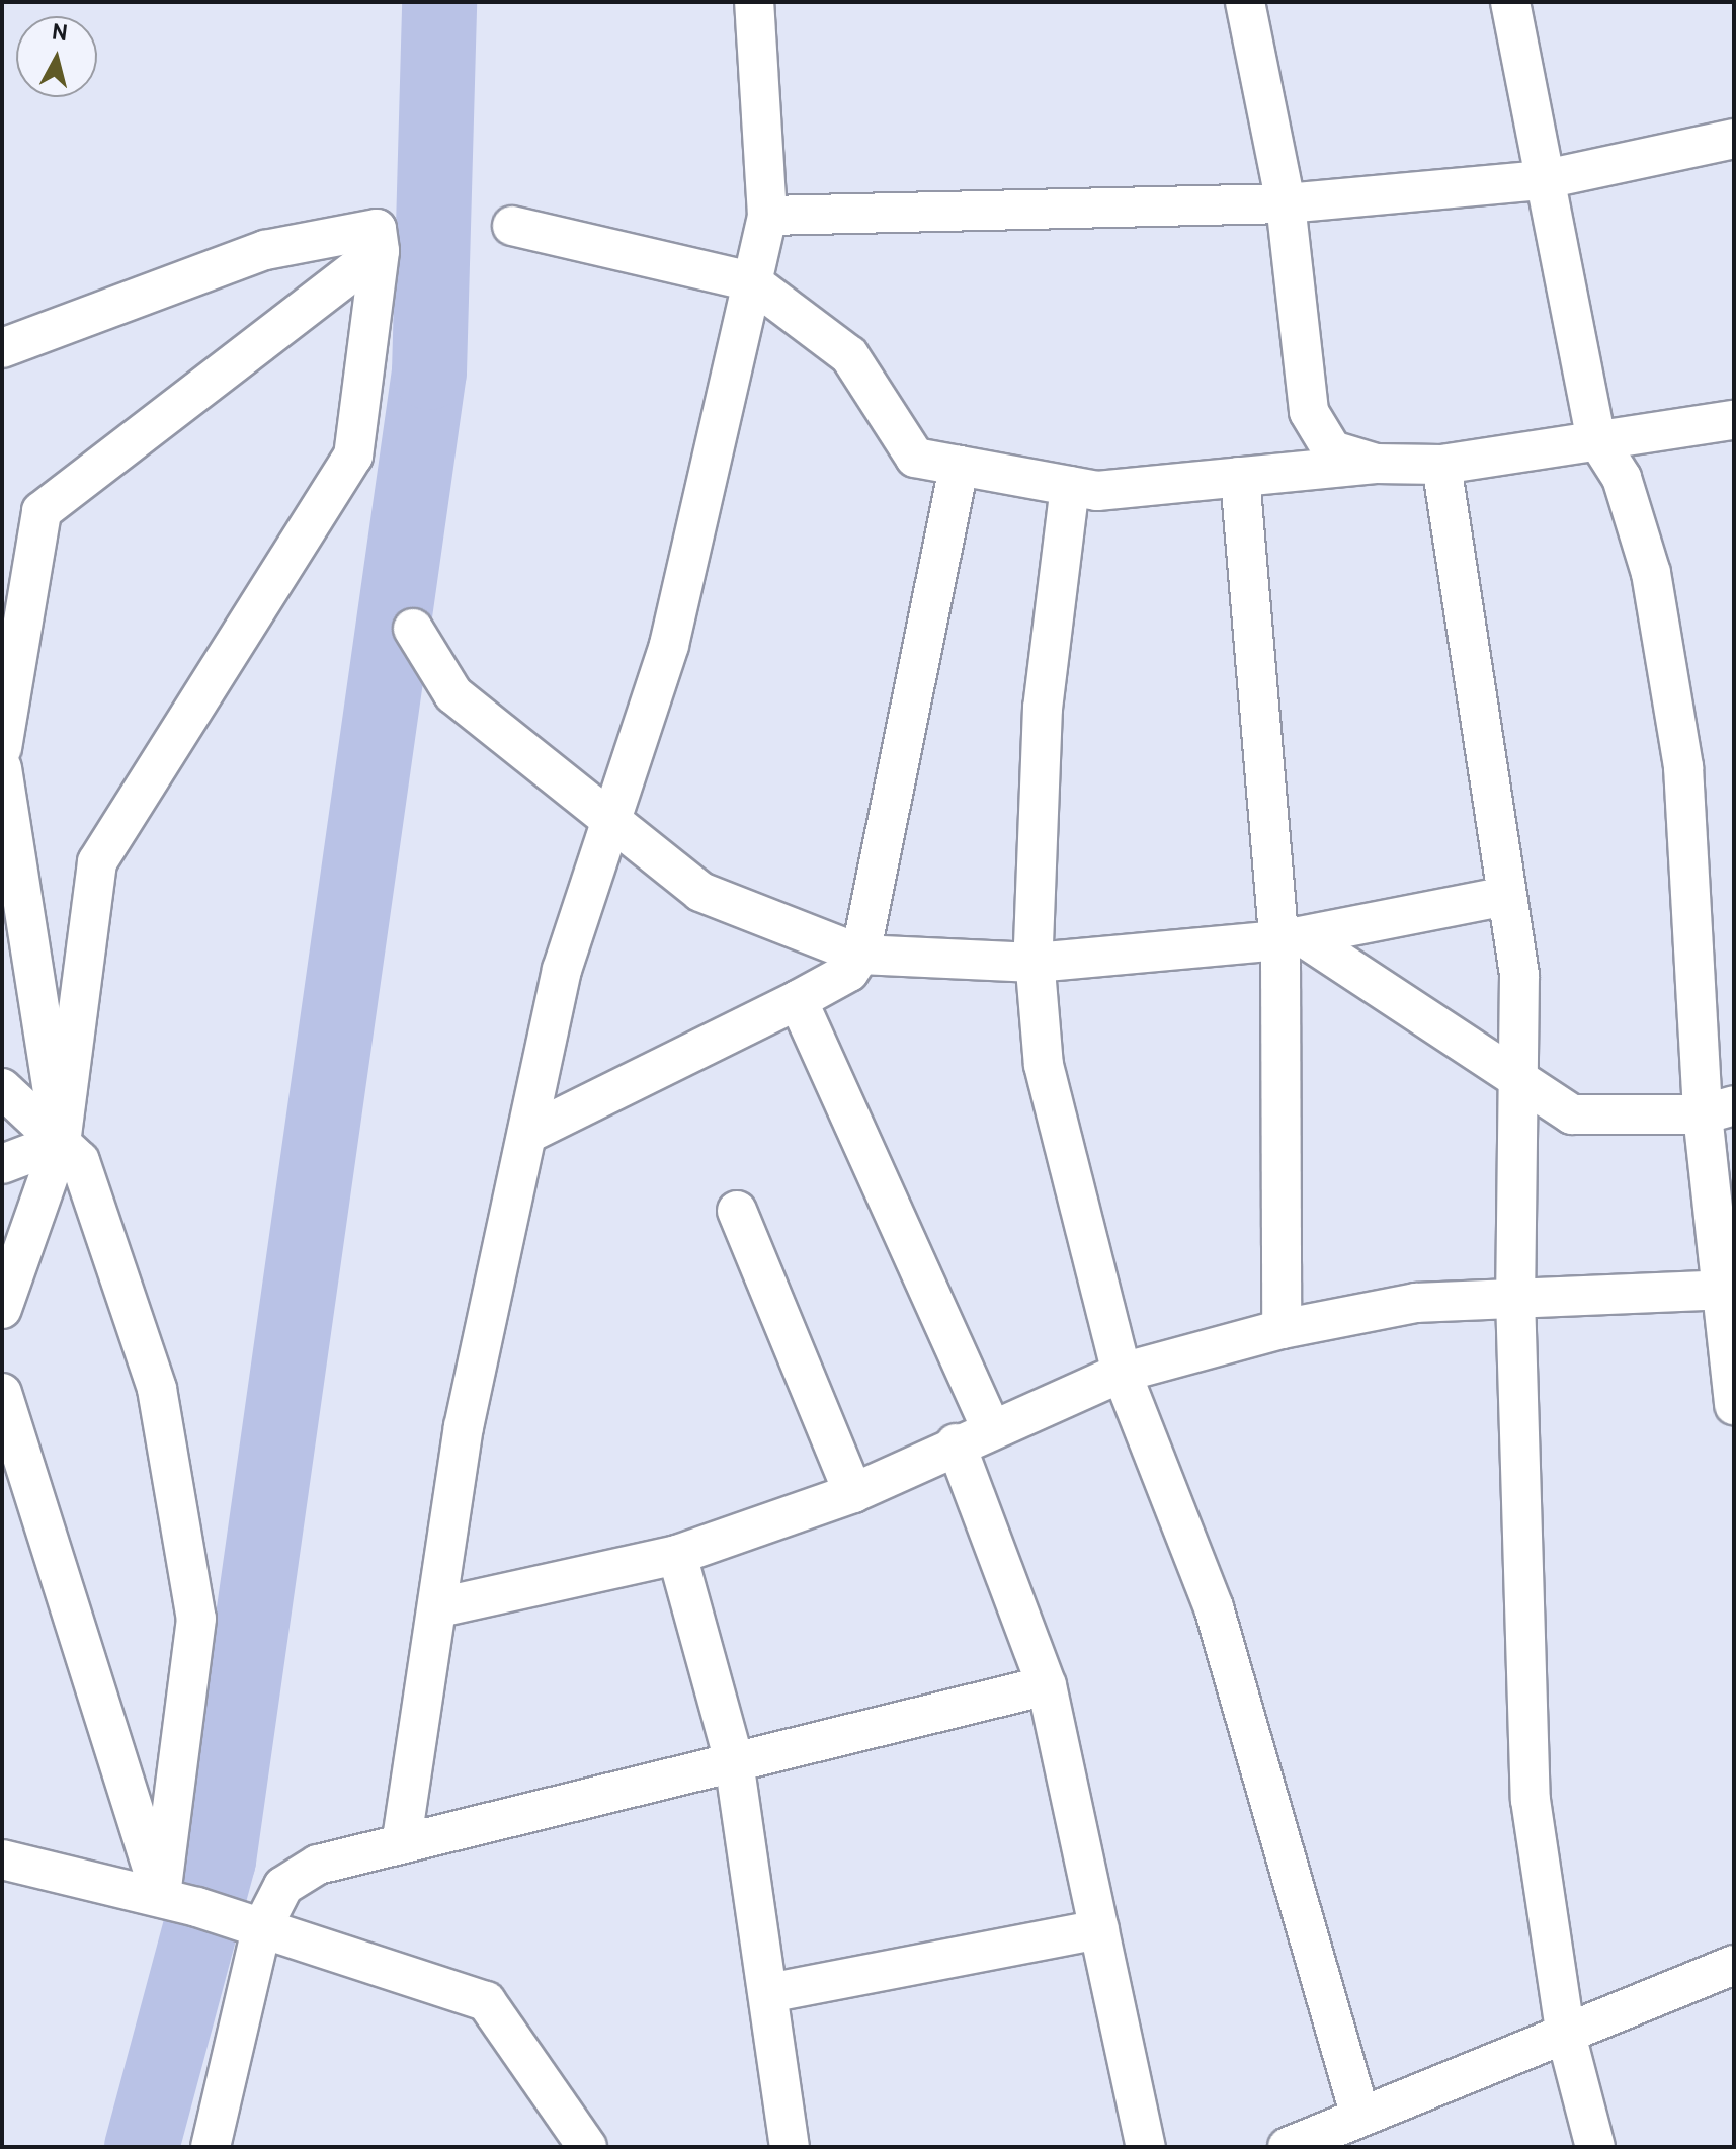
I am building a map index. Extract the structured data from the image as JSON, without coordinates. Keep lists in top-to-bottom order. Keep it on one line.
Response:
{"north":"top"}
